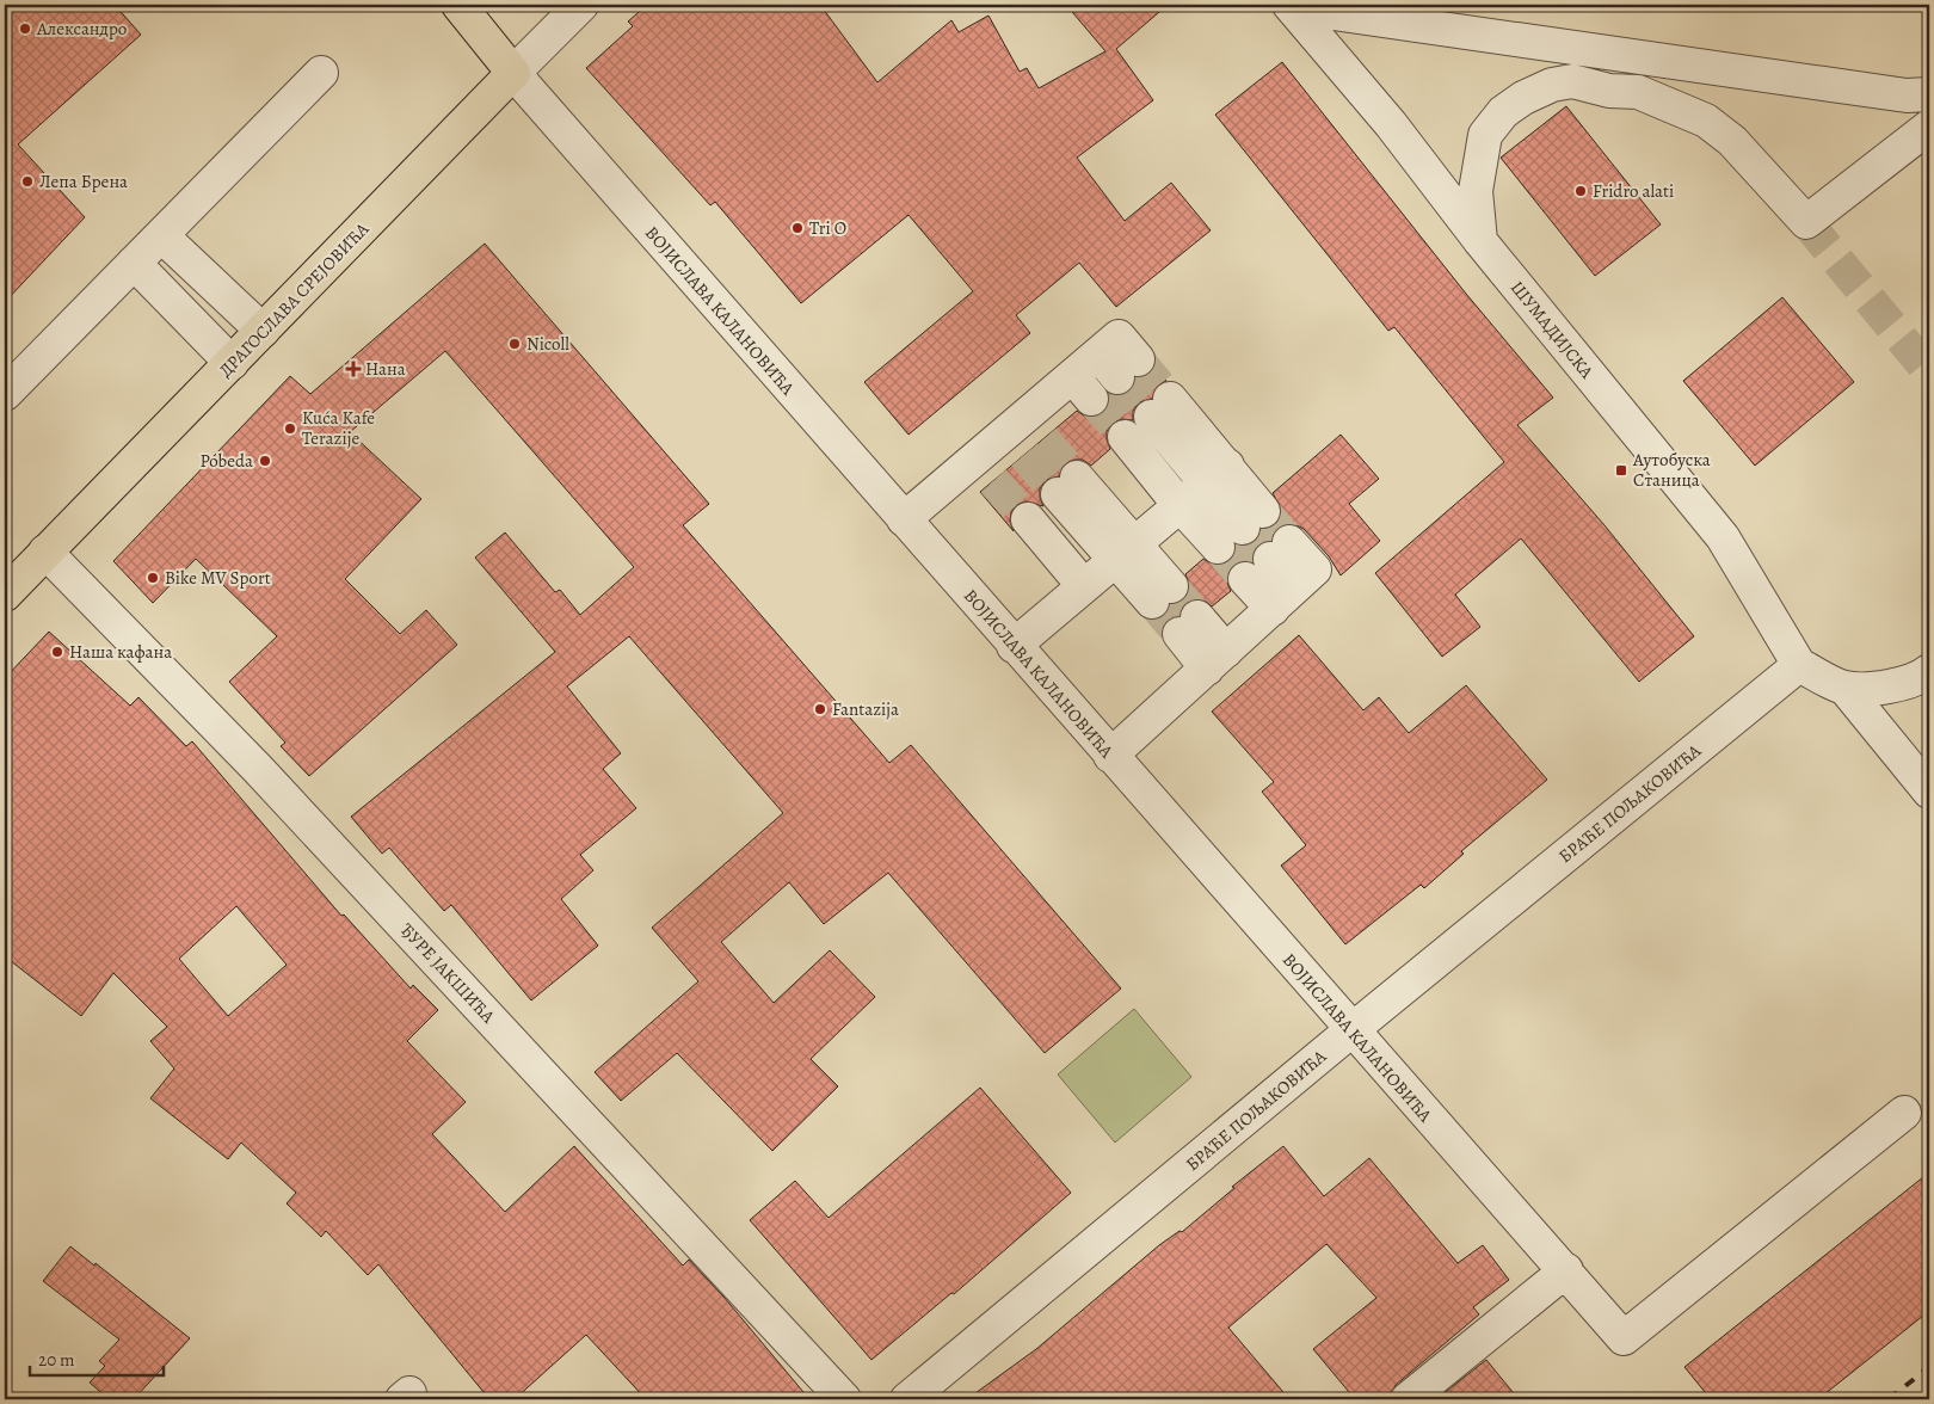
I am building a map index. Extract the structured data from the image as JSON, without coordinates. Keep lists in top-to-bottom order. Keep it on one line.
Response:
{"streets":{"main road":["ДРАГОСЛАВА СРЕЈОВИЋА","ВОЈИСЛАВА КАЛАНОВИЋА"],"street":["ШУМАДИЈСКА","БРАЋЕ ПОЉАКОВИЋА","ЂУРЕ ЈАКШИЋА"]},"crossings":[["ДРАГОСЛАВА СРЕЈОВИЋА","ВОЈИСЛАВА КАЛАНОВИЋА"],["ДРАГОСЛАВА СРЕЈОВИЋА","ЂУРЕ ЈАКШИЋА"],["ВОЈИСЛАВА КАЛАНОВИЋА","БРАЋЕ ПОЉАКОВИЋА"],["ШУМАДИЈСКА","БРАЋЕ ПОЉАКОВИЋА"]],"places":{"other":["Александро","Лепа Брена","Fridro alati","Tri O","Nicoll","Kuća Kafe Terazije","Pobeda","Bike MV Sport","Наша кафана","Fantazija"],"health":["Нана"],"transit":["Аутобуска Станица"]},"scale_bar":"20 m"}
